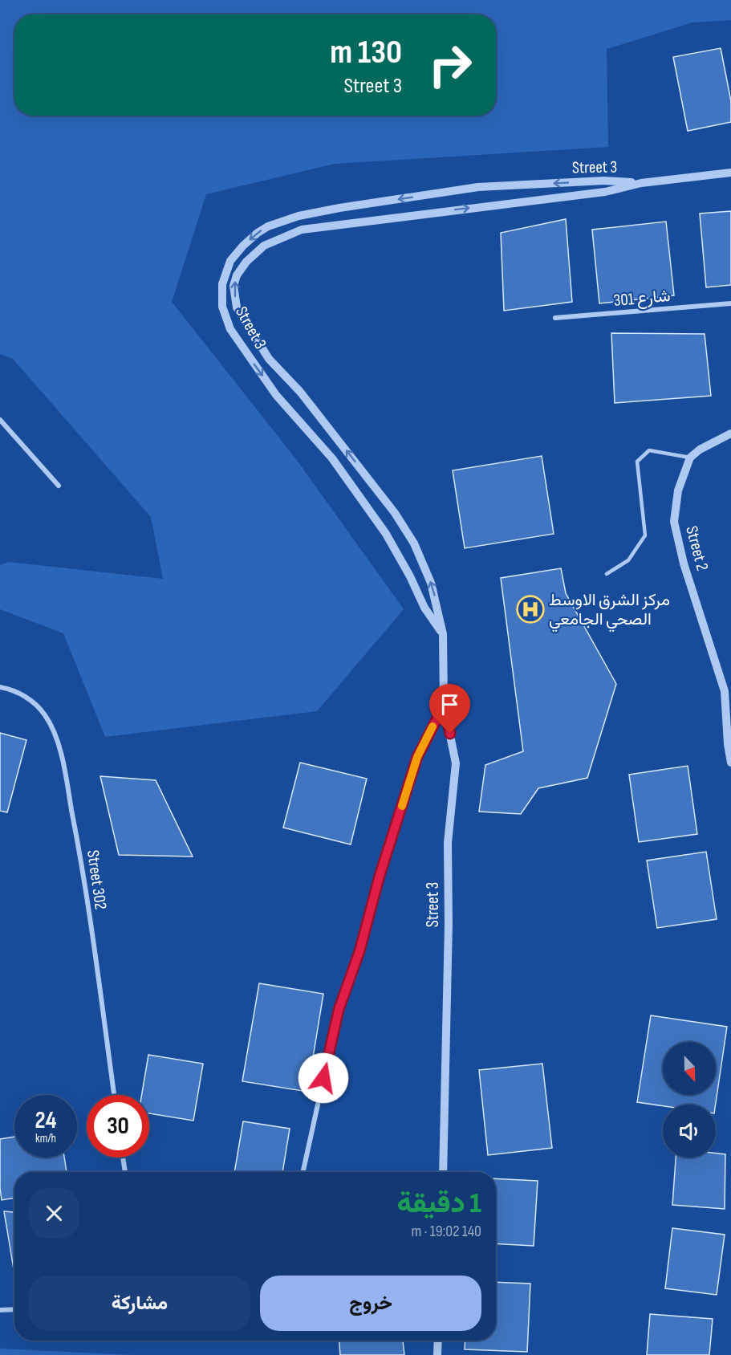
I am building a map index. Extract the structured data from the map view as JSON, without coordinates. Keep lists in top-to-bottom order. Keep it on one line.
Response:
{"streets":{"street":["Street 3","شارع 301","Street 2","Street 302"]},"places":{"hospital":["مركز الشرق الاوسط الصحي الجامعي"]},"north":"bottom","page":{"turn":["130 m","Street 3"],"speed":"24 km/h","limit":"30","heading":["1 دقيقة","140 m · 19:02"],"buttons":["خروج","مشاركة"]}}
